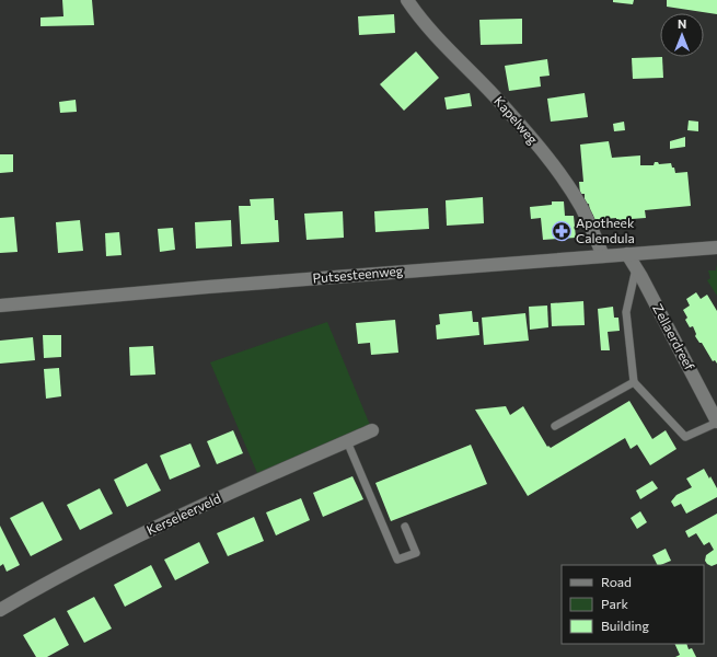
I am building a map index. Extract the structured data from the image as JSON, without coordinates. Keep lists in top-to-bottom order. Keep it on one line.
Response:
{"streets":{"street":["Kapelweg","Putsesteenweg","Zellaerdreef","Kerseleerveld"]},"crossings":[["Kapelweg","Putsesteenweg"],["Putsesteenweg","Zellaerdreef"]],"places":{"pharmacy":["Apotheek Calendula"]},"legend":["Road","Park","Building"],"north":"top"}
